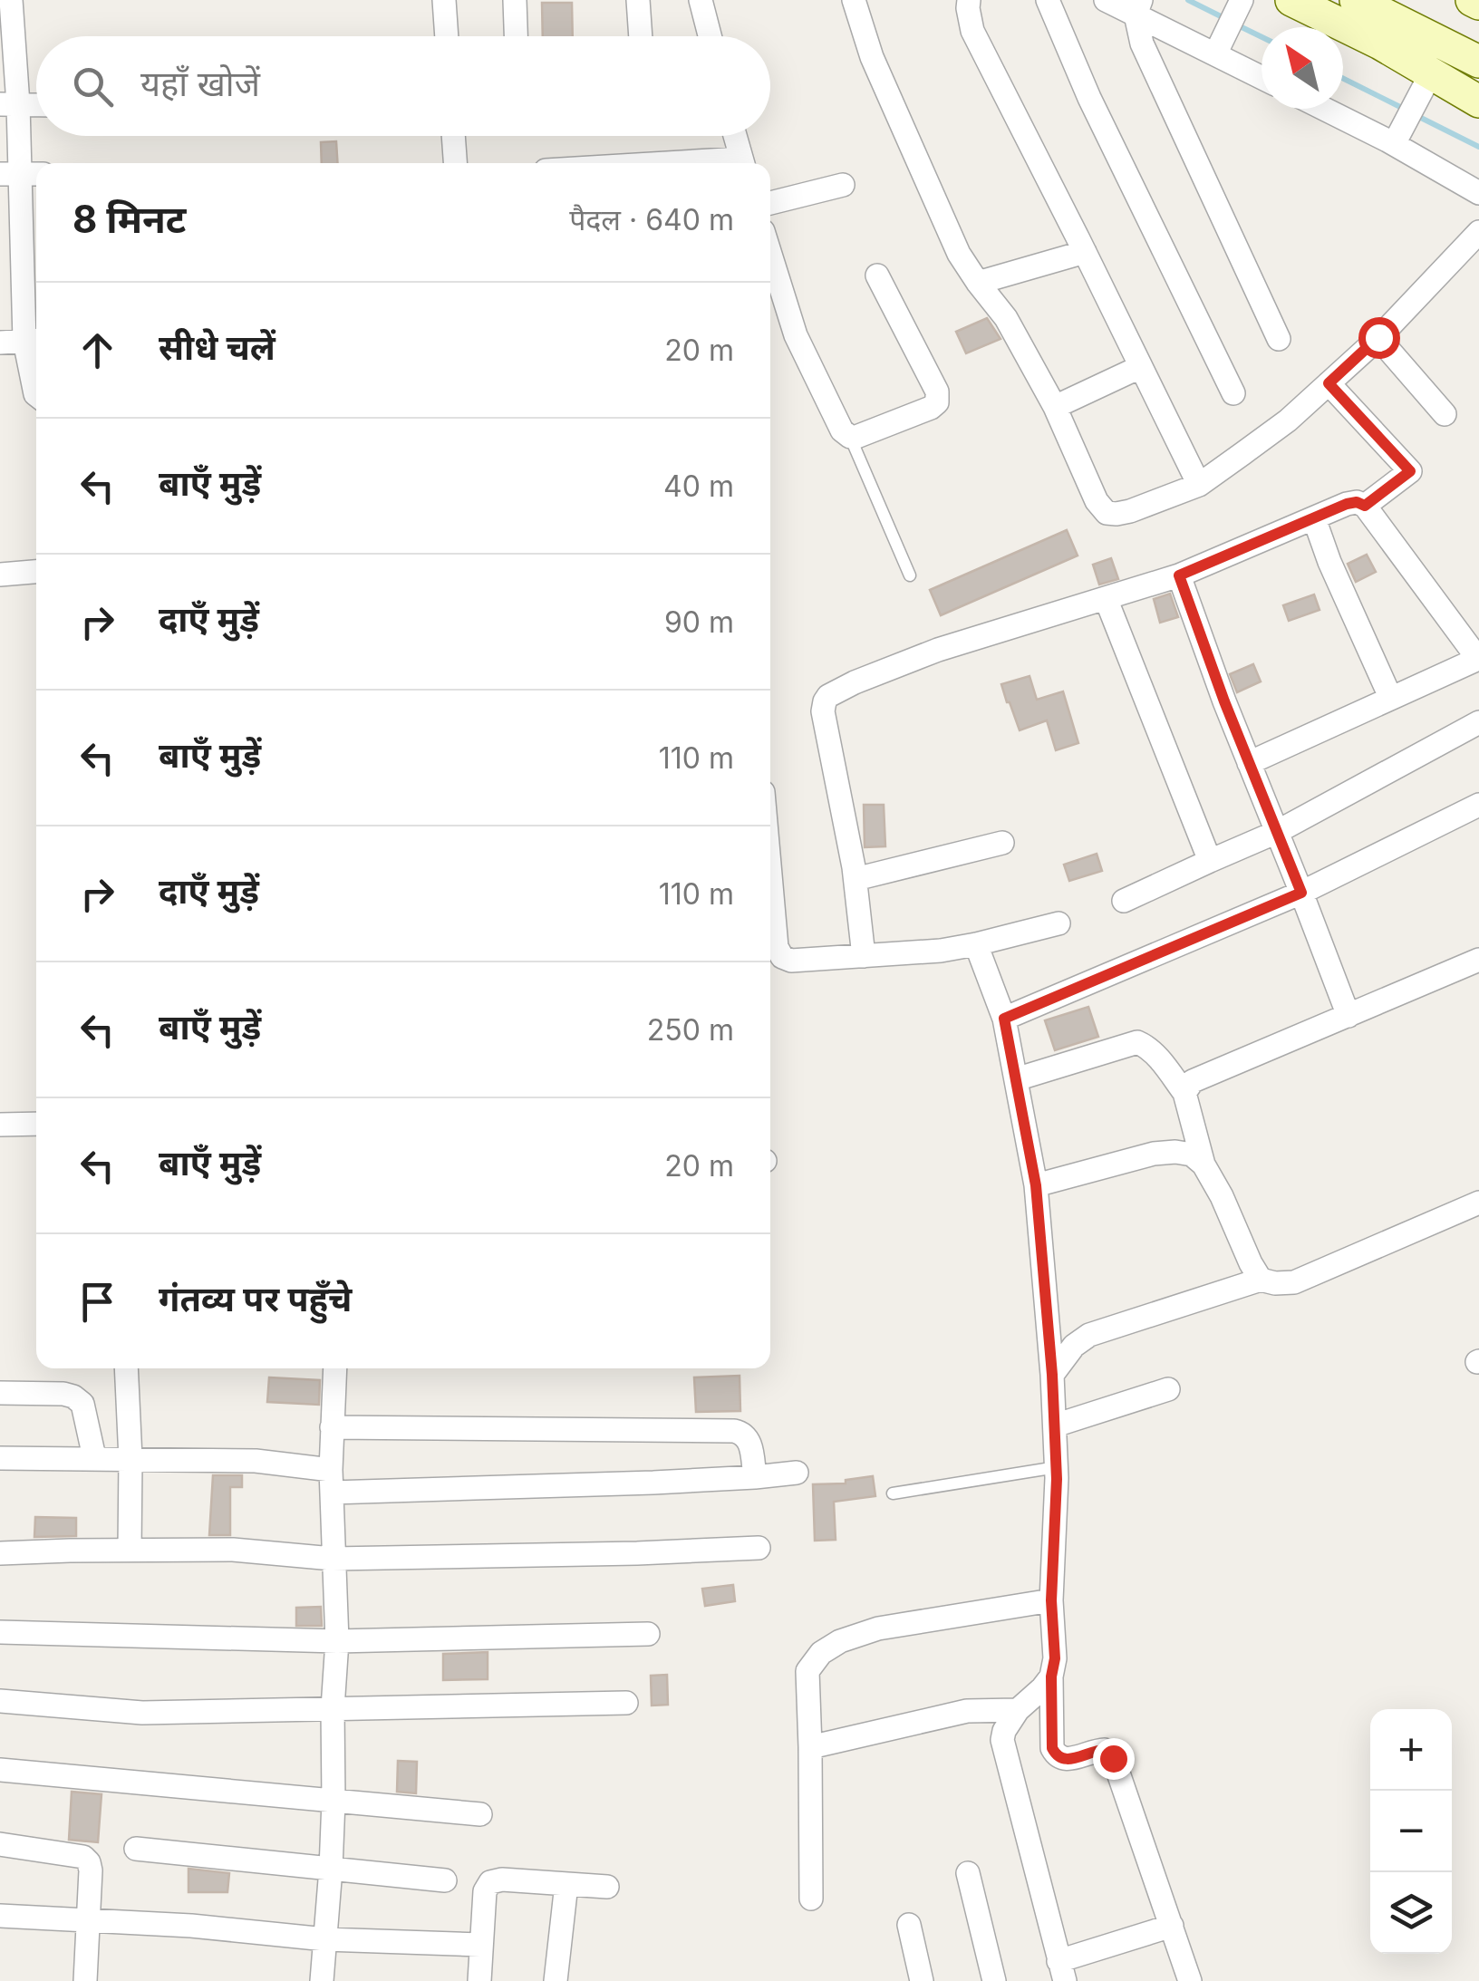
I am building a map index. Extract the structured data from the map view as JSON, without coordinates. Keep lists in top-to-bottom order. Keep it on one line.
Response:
{"north":"top left","page":{"search":"यहाँ खोजें","heading":["8 मिनट","पैदल · 640 m"],"list":[["सीधे चलें","20 m"],["बाएँ मुड़ें","40 m"],["दाएँ मुड़ें","90 m"],["बाएँ मुड़ें","110 m"],["दाएँ मुड़ें","110 m"],["बाएँ मुड़ें","250 m"],["बाएँ मुड़ें","20 m"],"गंतव्य पर पहुँचे"],"map_buttons":["+","−"]}}
